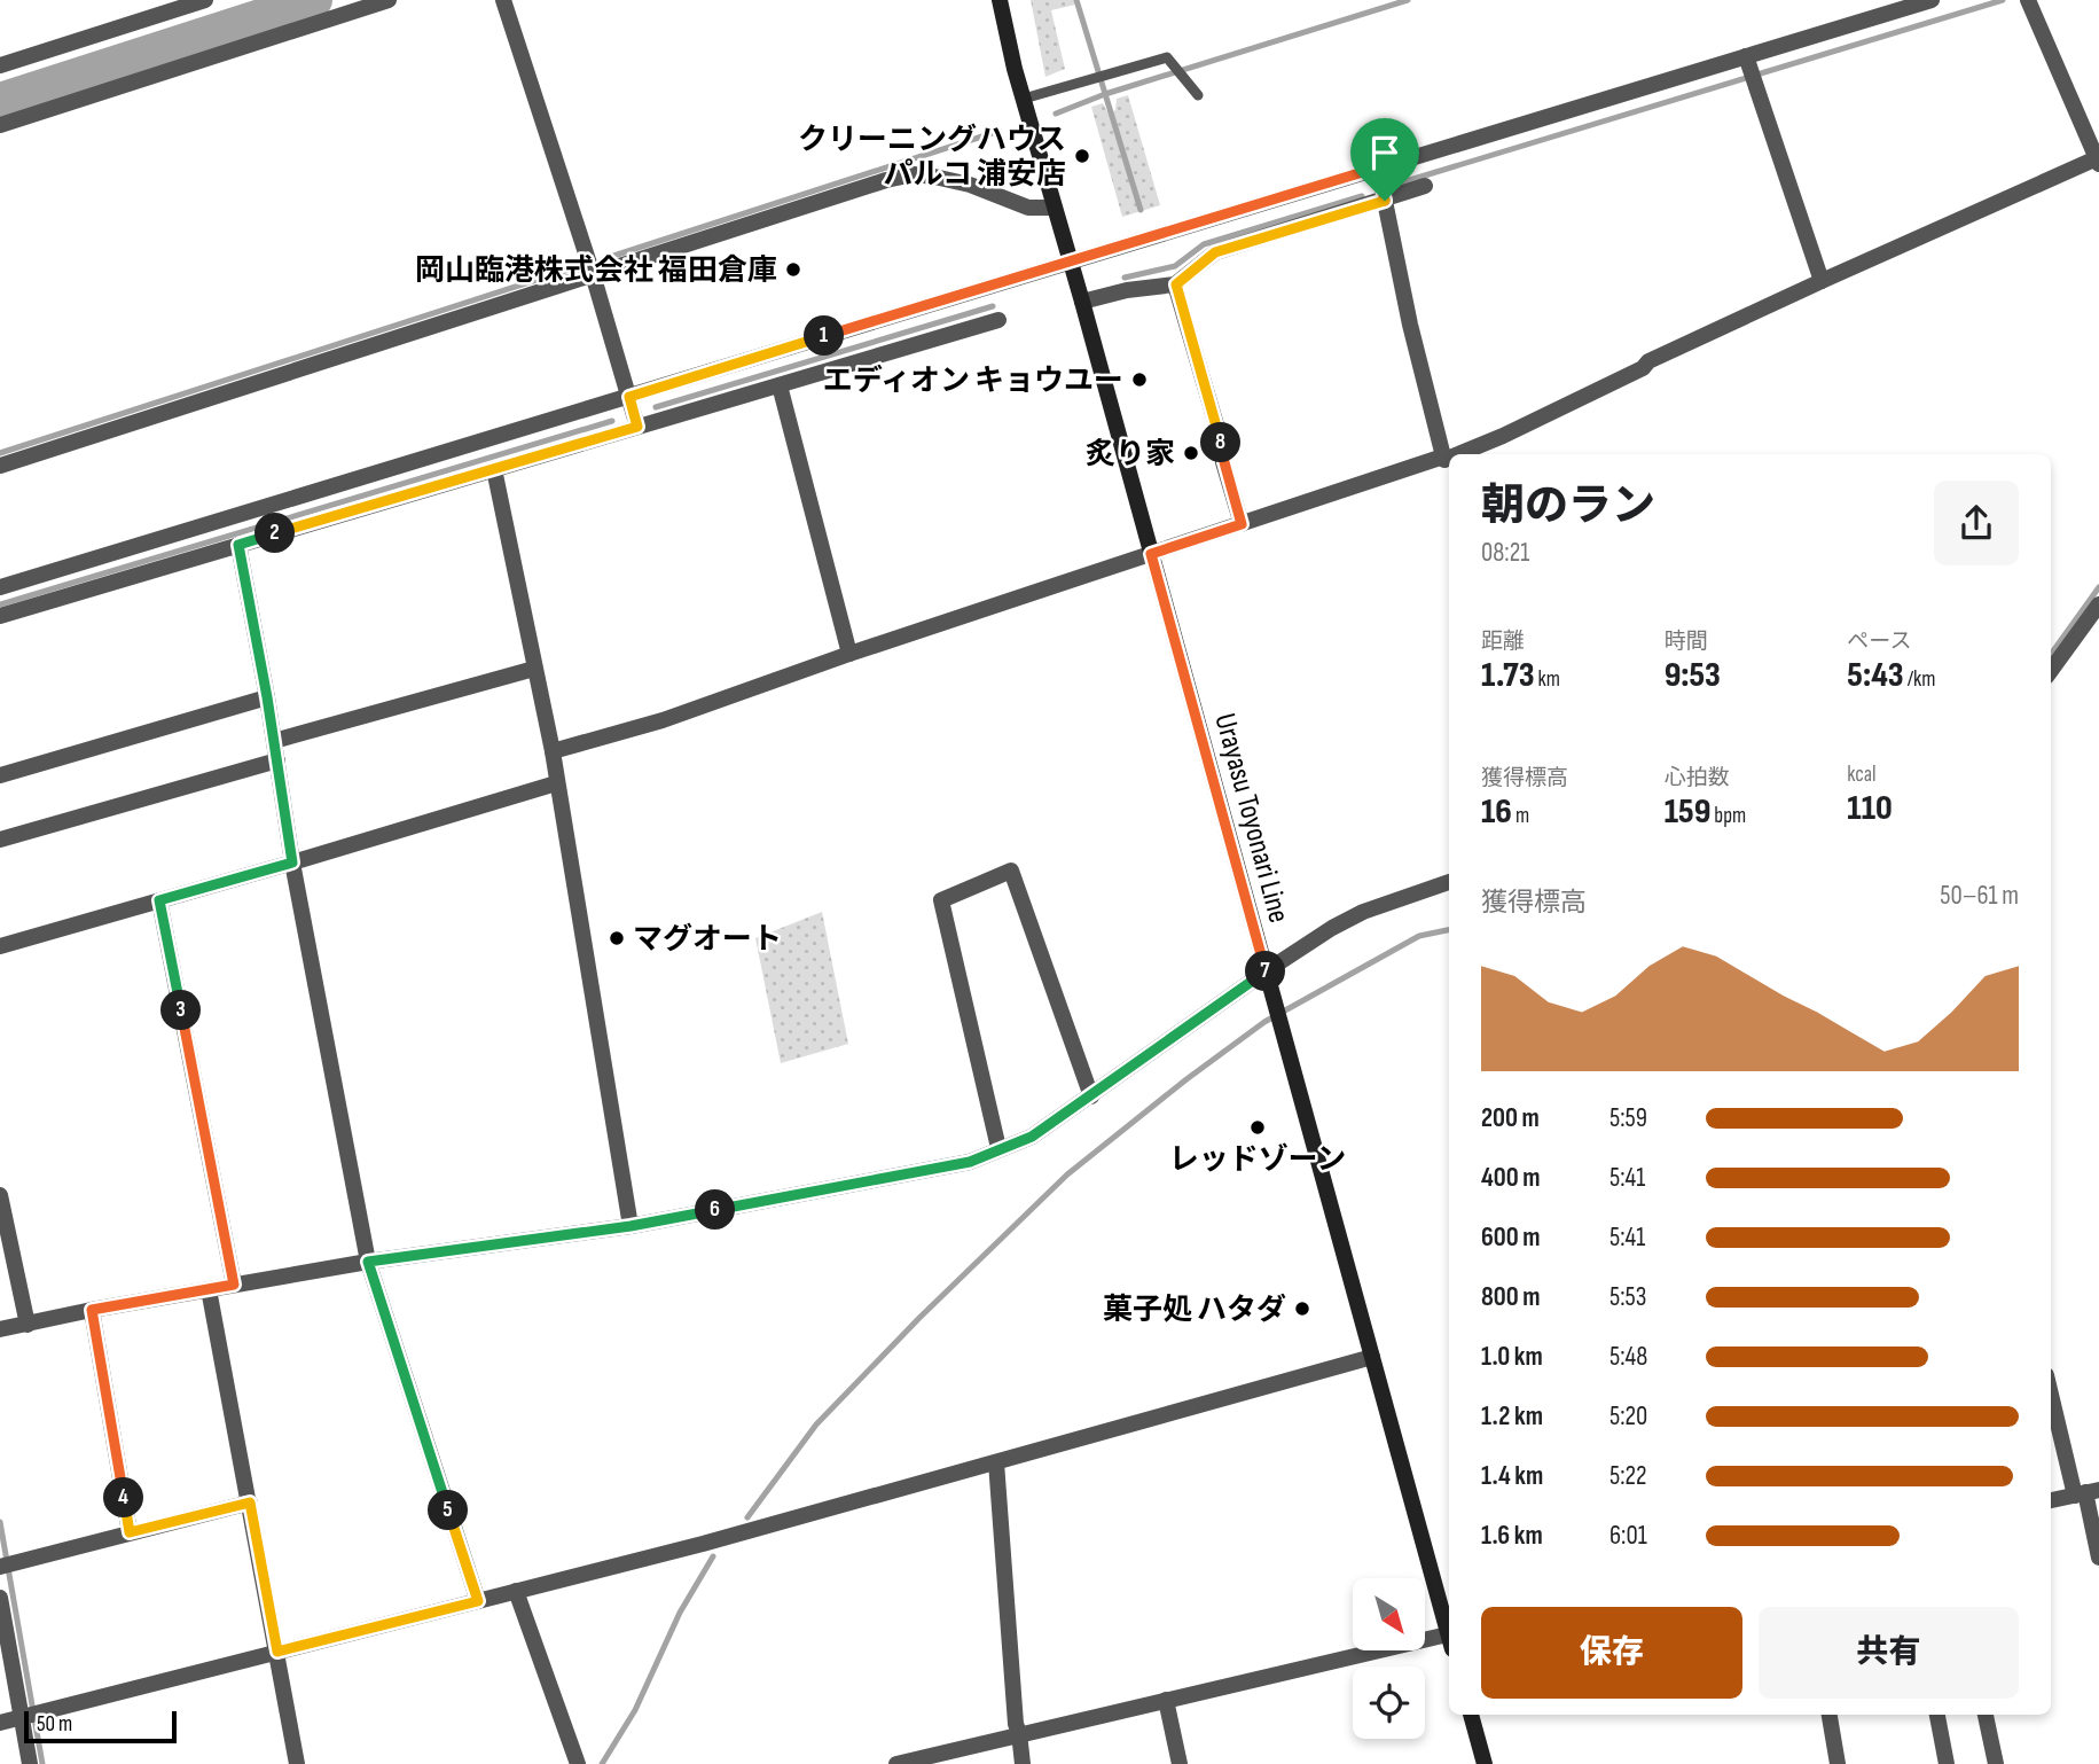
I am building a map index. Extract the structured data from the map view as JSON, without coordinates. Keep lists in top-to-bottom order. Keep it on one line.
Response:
{"streets":{"main road":["Urayasu Toyonari Line"]},"places":["クリーニングハウス パルコ 浦安店","岡山臨港株式会社 福田倉庫","エディオン キョウユー","炙り家","マグオート","レッドゾーン","菓子処 ハタダ"],"scale_bar":"50 m","north":"bottom right","page":{"pins":["1","8","2","7","3","6","4","5"],"heading":["朝のラン","08:21"],"stats":[["距離","1.73 km"],["時間","9:53"],["ペース","5:43 /km"],["獲得標高","16 m"],["心拍数","159 bpm"],["kcal","110"]],"chart":["獲得標高","50–61 m"],"list":[{"name":"200 m","note":"5:59"},{"name":"400 m","note":"5:41"},{"name":"600 m","note":"5:41"},{"name":"800 m","note":"5:53"},{"name":"1.0 km","note":"5:48"},{"name":"1.2 km","note":"5:20"},{"name":"1.4 km","note":"5:22"},{"name":"1.6 km","note":"6:01"}],"buttons":["保存","共有"],"scale":"50 m"}}
